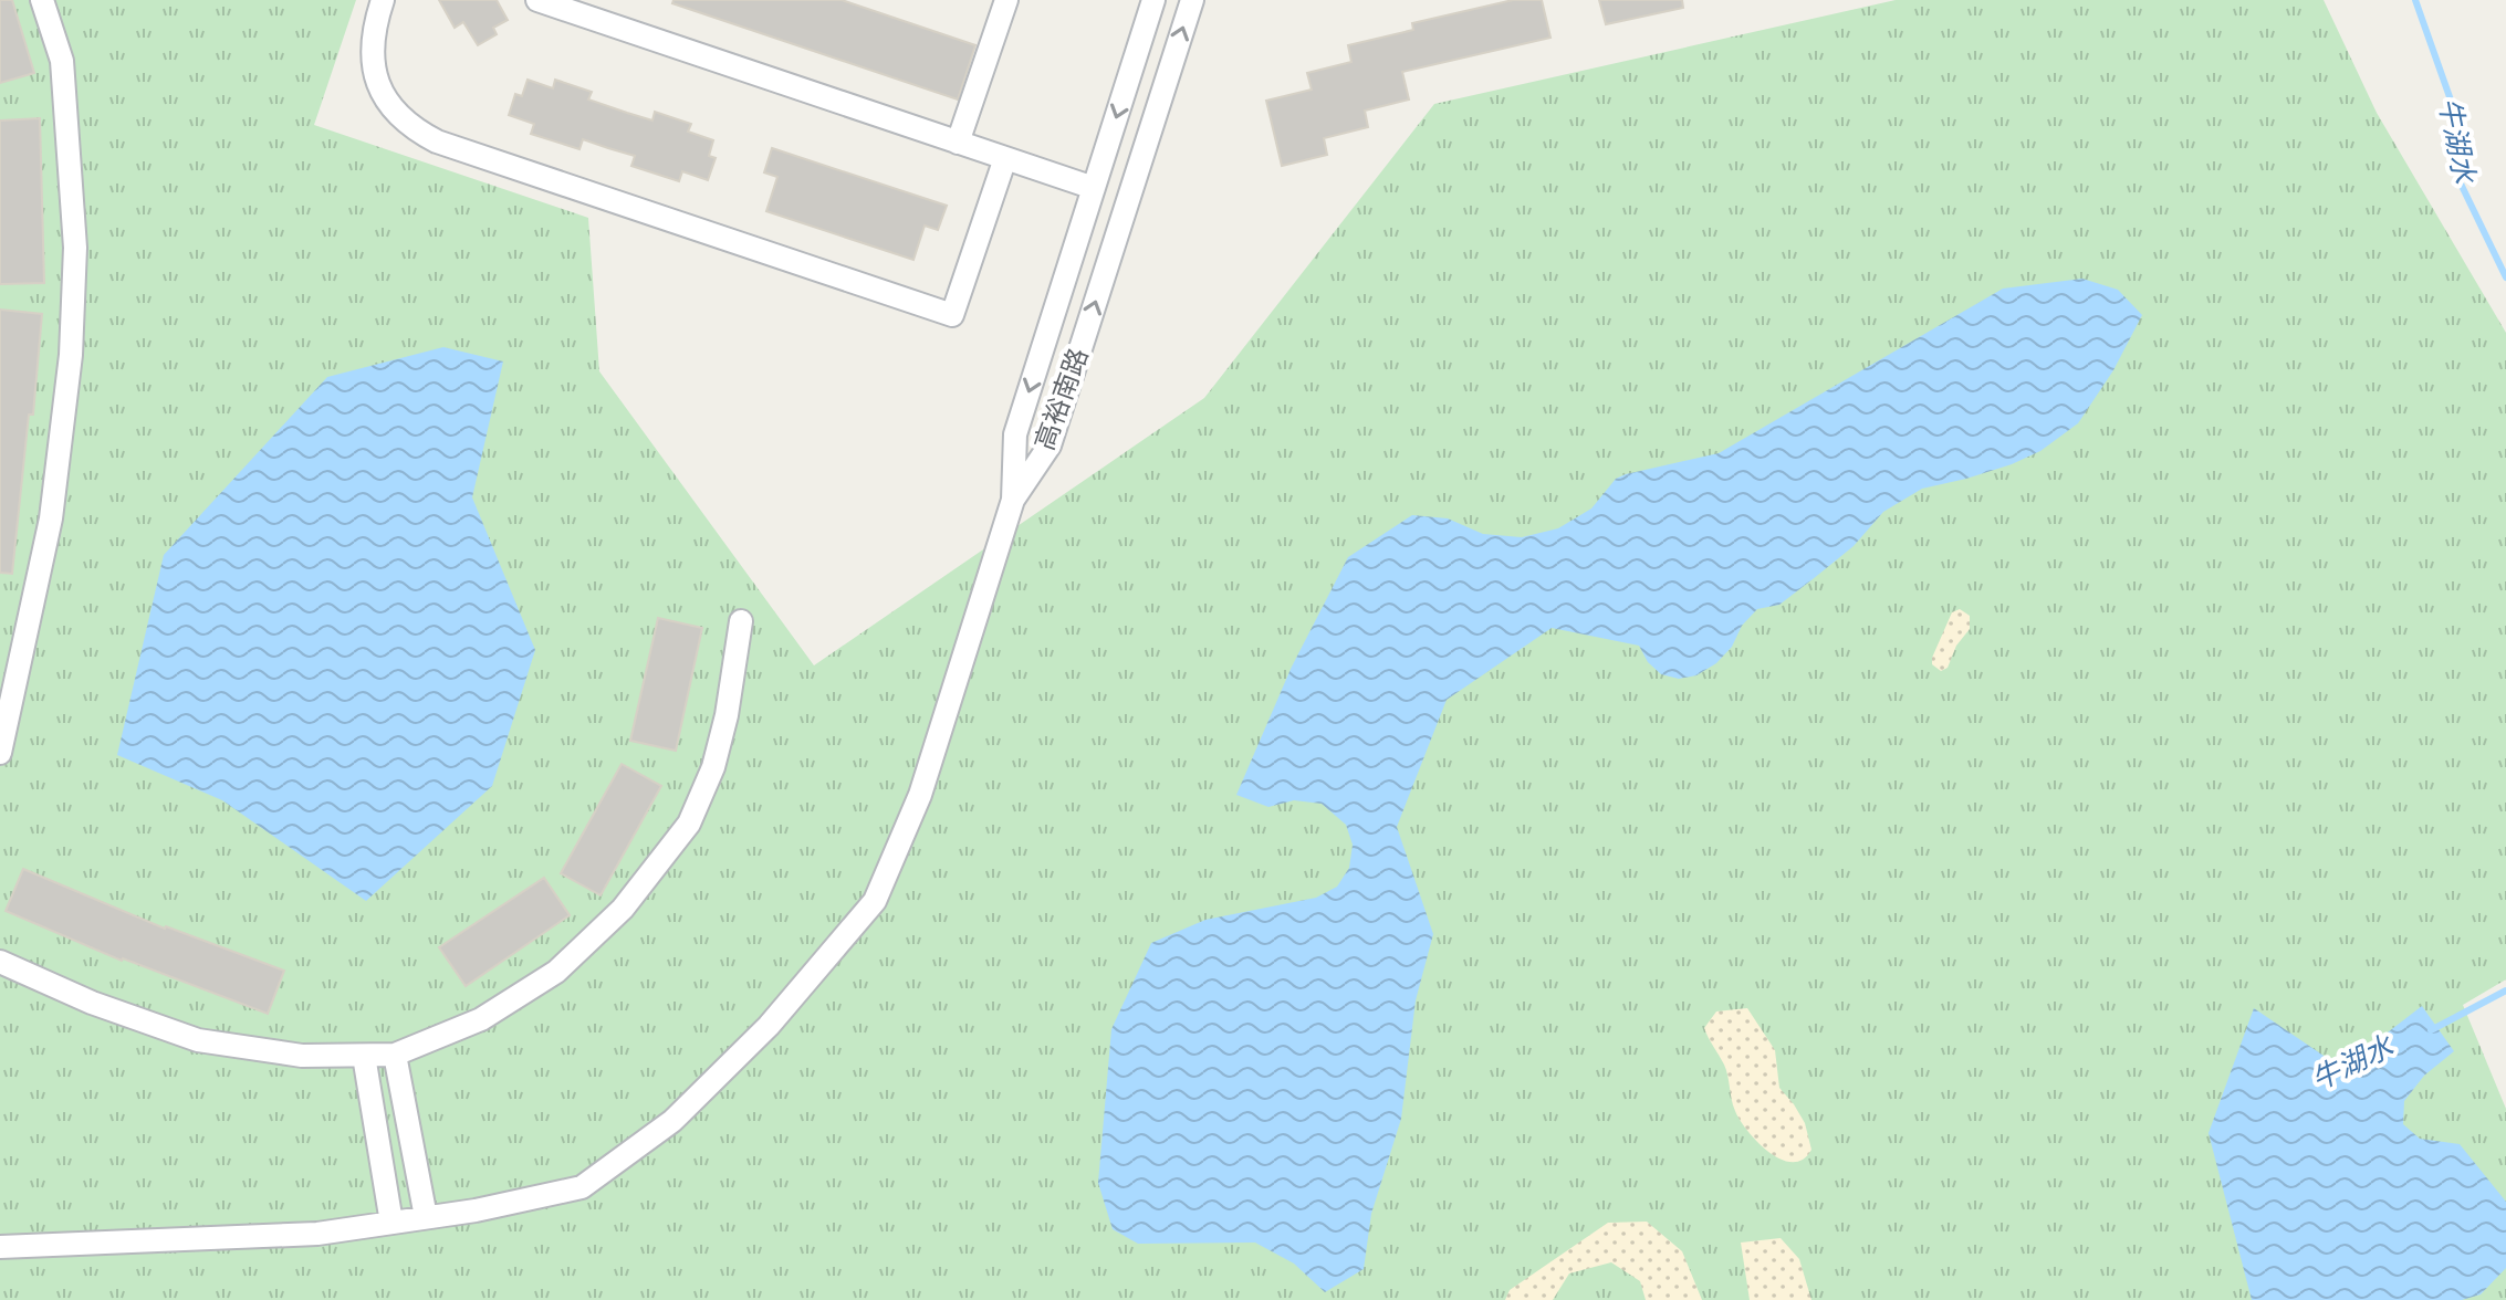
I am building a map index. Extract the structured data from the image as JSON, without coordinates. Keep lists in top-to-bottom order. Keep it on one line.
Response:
{"streets":{"street":["高裕南路"]},"water":["牛湖水"]}
